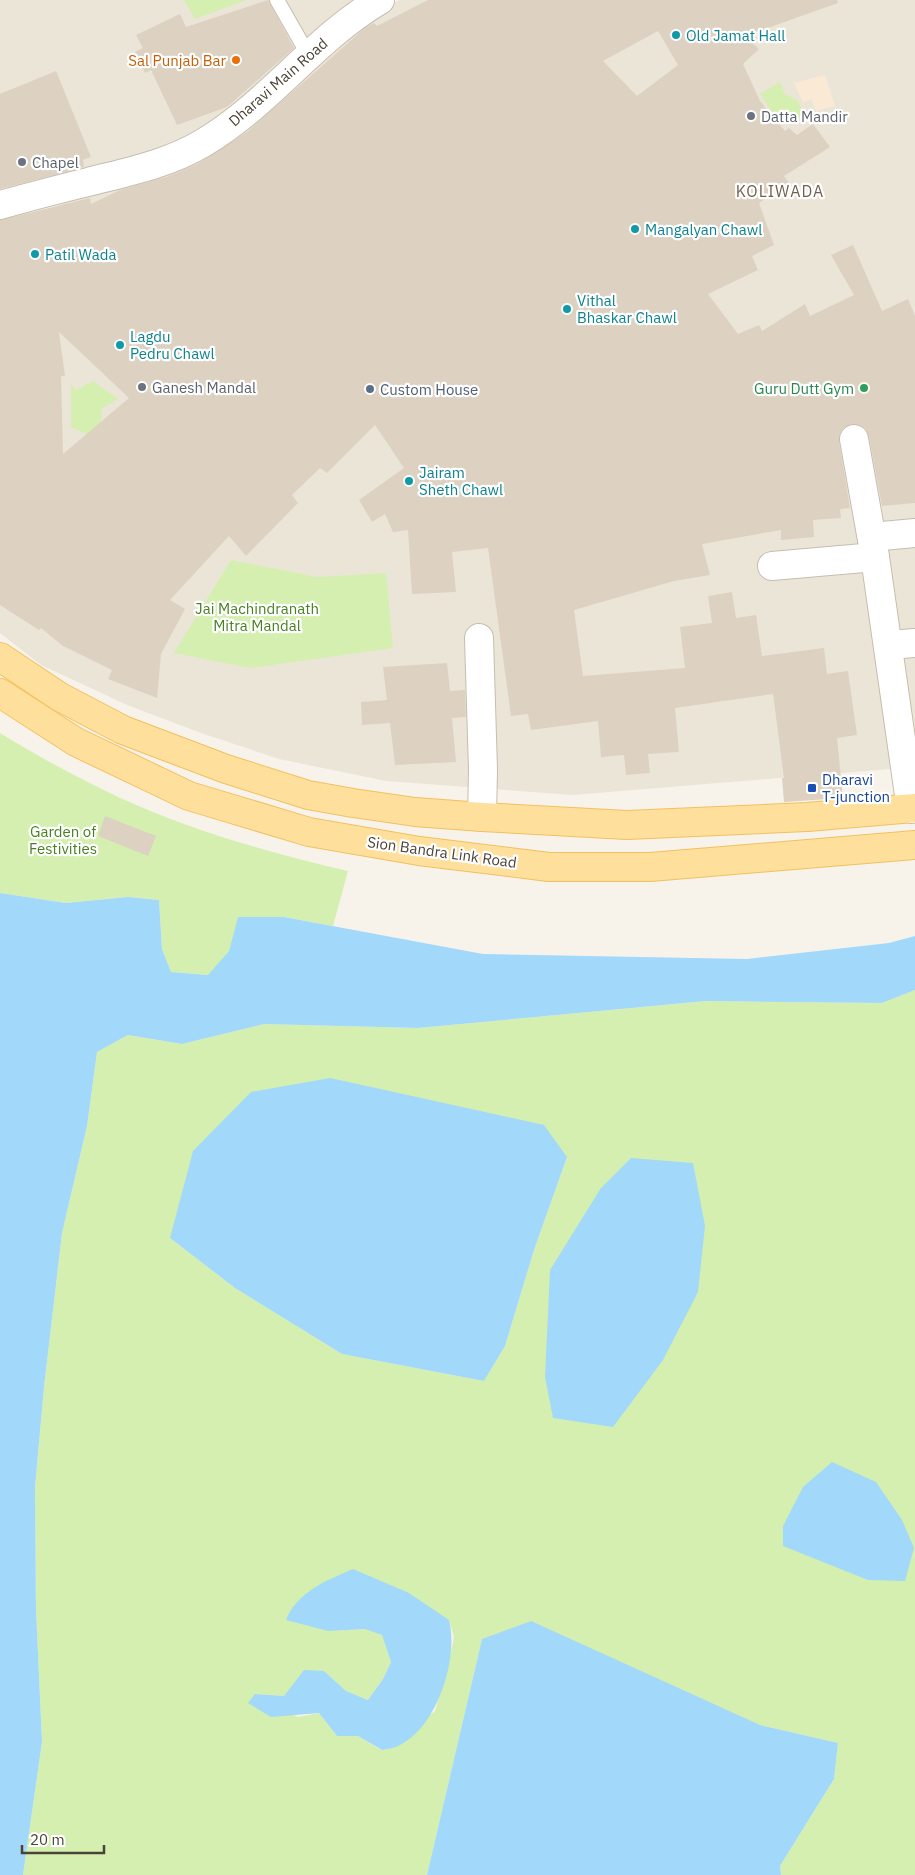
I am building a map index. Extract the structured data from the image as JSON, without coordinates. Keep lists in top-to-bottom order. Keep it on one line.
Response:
{"streets":{"main road":["Sion Bandra Link Road"],"street":["Dharavi Main Road"]},"districts":["KOLIWADA"],"parks":["Jai Machindranath Mitra Mandal","Garden of Festivities"],"places":{"other":["Old Jamat Hall","Sal Punjab Bar","Datta Mandir","Chapel","Mangalyan Chawl","Patil Wada","Vithal Bhaskar Chawl","Lagdu Pedru Chawl","Ganesh Mandal","Guru Dutt Gym","Custom House","Jairam Sheth Chawl"],"transit":["Dharavi T-junction"]},"scale_bar":"20 m"}
